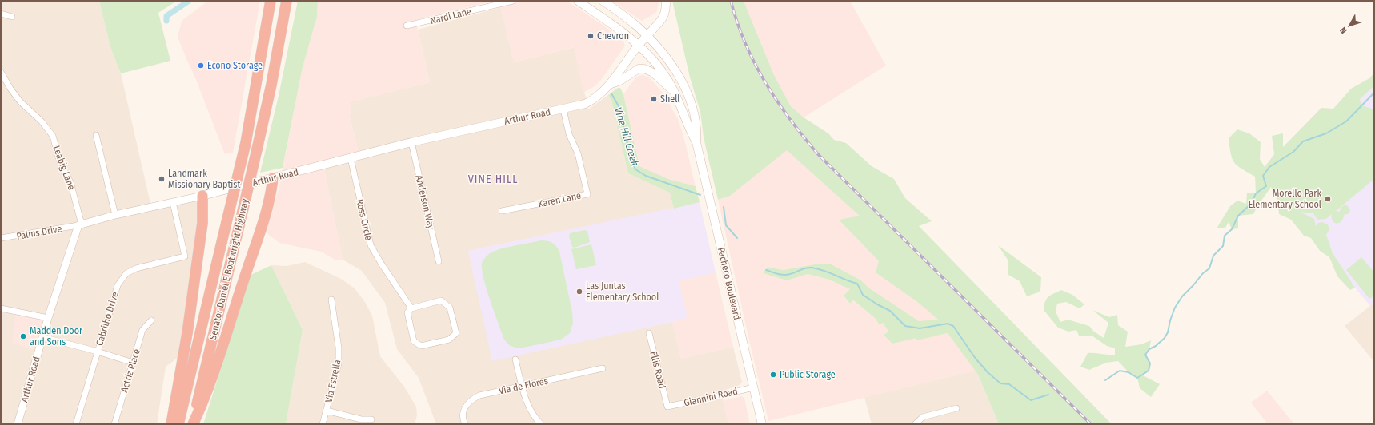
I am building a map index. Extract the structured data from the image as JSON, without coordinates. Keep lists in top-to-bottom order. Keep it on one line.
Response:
{"streets":{"highway":["Senator Daniel E Boatwright Highway"],"main road":["Arthur Road","Pacheco Boulevard"],"street":["Nardi Lane","Leabig Lane","Karen Lane","Anderson Way","Ross Circle","Palms Drive","Cabrilho Drive","Ellis Road","Actriz Place","Via Estrella","Via de Flores","Giannini Road"]},"crossings":[["Arthur Road","Leabig Lane"],["Arthur Road","Karen Lane"],["Arthur Road","Anderson Way"],["Arthur Road","Ross Circle"],["Arthur Road","Palms Drive"],["Arthur Road","Pacheco Boulevard"],["Arthur Road","Cabrilho Drive"],["Leabig Lane","Palms Drive"],["Pacheco Boulevard","Giannini Road"],["Ellis Road","Giannini Road"]],"districts":["VINE HILL"],"water":["Vine Hill Creek"],"places":["Chevron","Econo Storage","Shell","Landmark Missionary Baptist","Morello Park Elementary School","Las Juntas Elementary School","Madden Door and Sons","Public Storage"],"north":"bottom left"}
